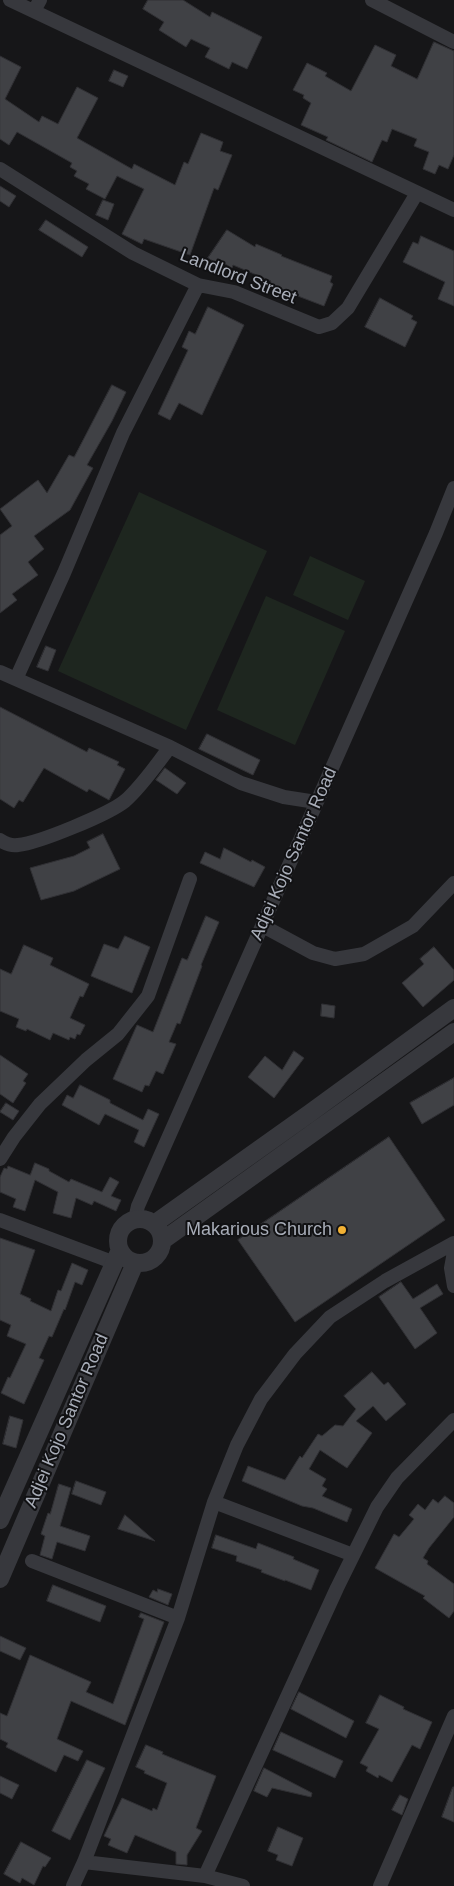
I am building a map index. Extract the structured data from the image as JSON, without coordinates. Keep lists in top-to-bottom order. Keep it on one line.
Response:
{"streets":{"street":["Landlord Street","Adjei Kojo Santor Road"]},"places":["Makarious Church"]}
